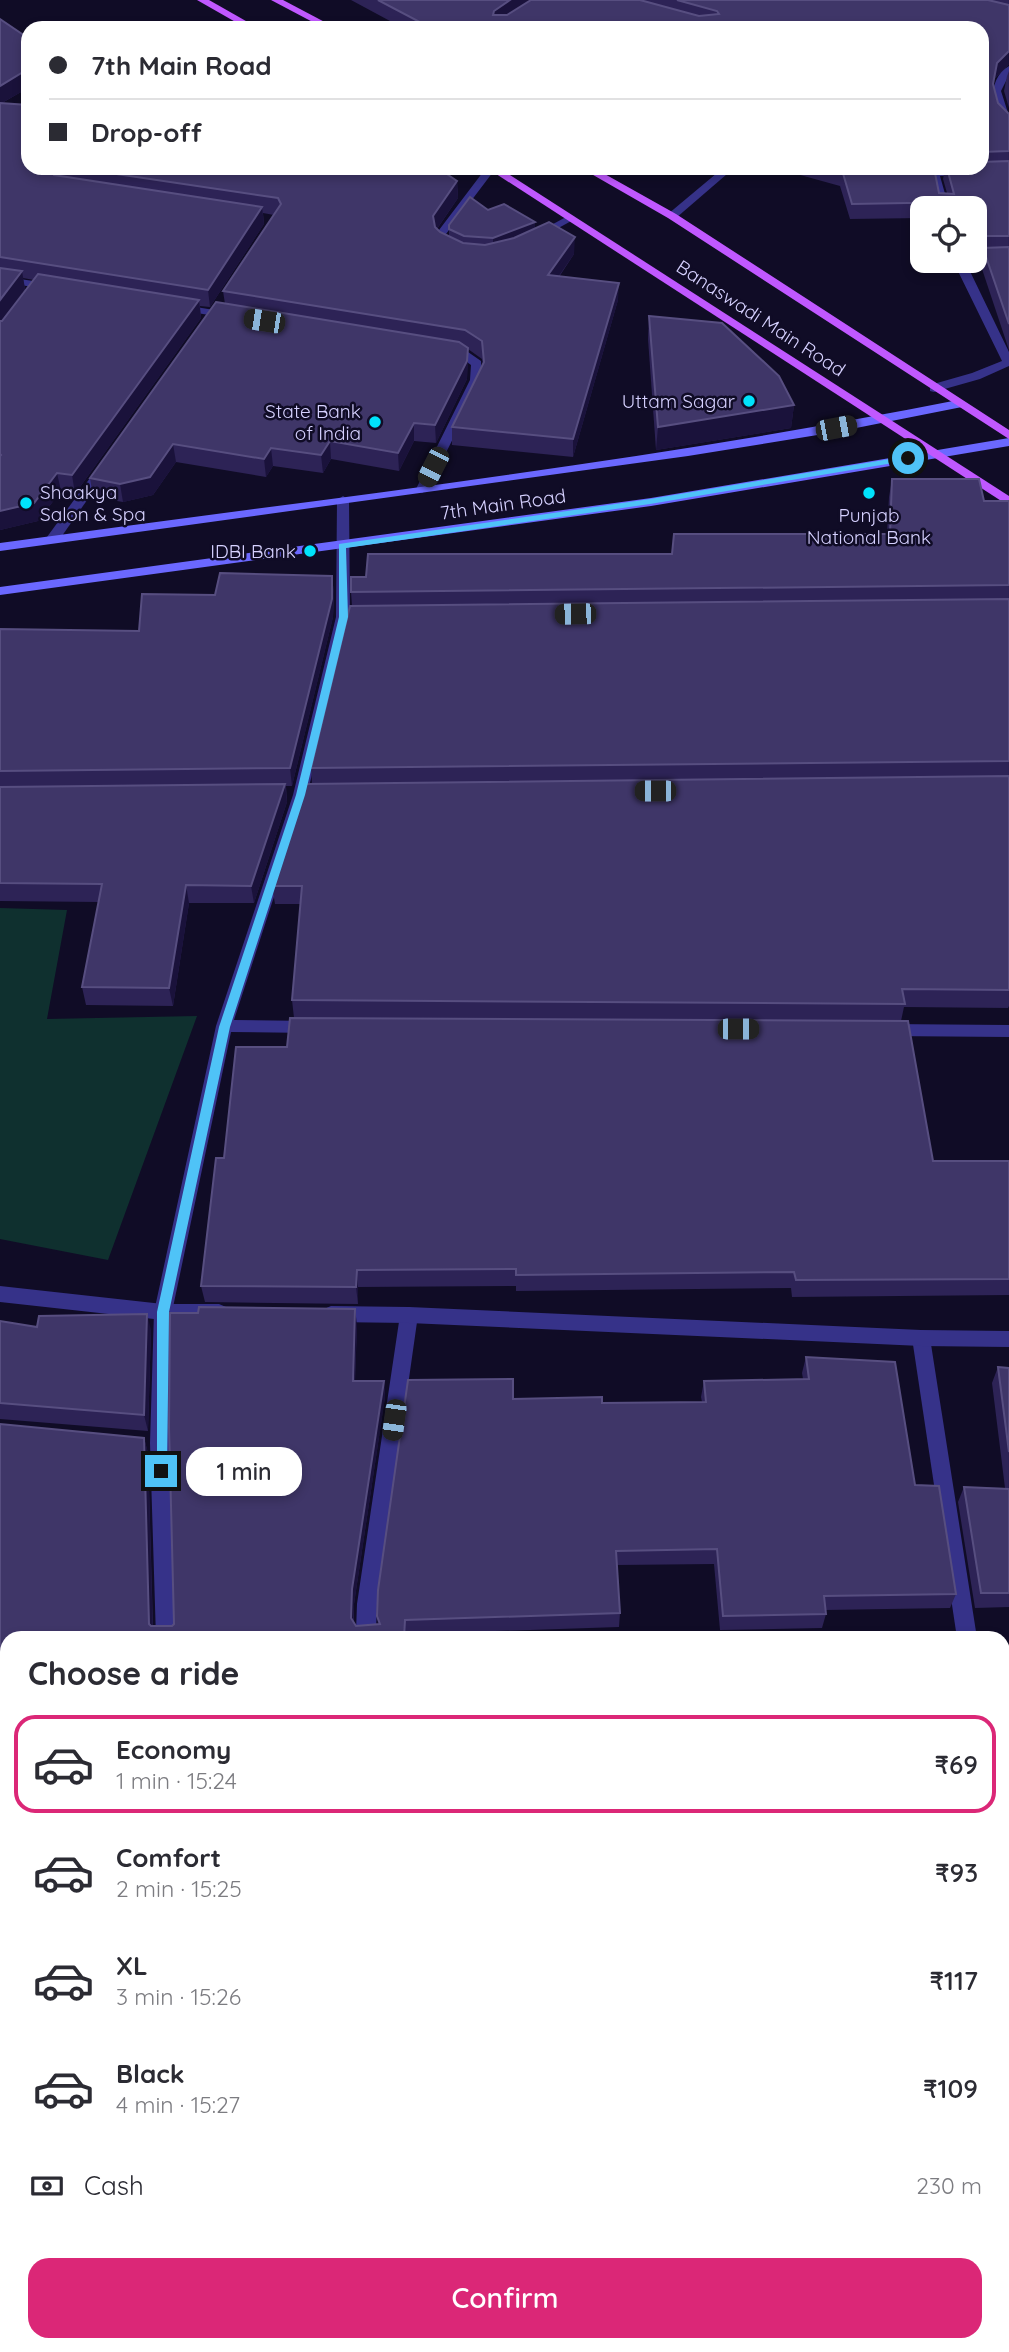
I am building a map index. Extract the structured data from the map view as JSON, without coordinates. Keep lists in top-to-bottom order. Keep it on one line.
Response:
{"streets":{"main road":["Banaswadi Main Road","7th Main Road"]},"crossings":[["Banaswadi Main Road","7th Main Road"]],"places":["Uttam Sagar","State Bank of India","Punjab National Bank","Shaakya Salon & Spa","IDBI Bank"],"page":{"banner":["7th Main Road","Drop-off"],"bubble":"1 min","heading":"Choose a ride","list":[{"name":"Economy","note":"1 min · 15:24","value":"₹69"},{"name":"Comfort","note":"2 min · 15:25","value":"₹93"},{"name":"XL","note":"3 min · 15:26","value":"₹117"},{"name":"Black","note":"4 min · 15:27","value":"₹109"}],"pay":["Cash","230 m"],"buttons":"Confirm"}}
